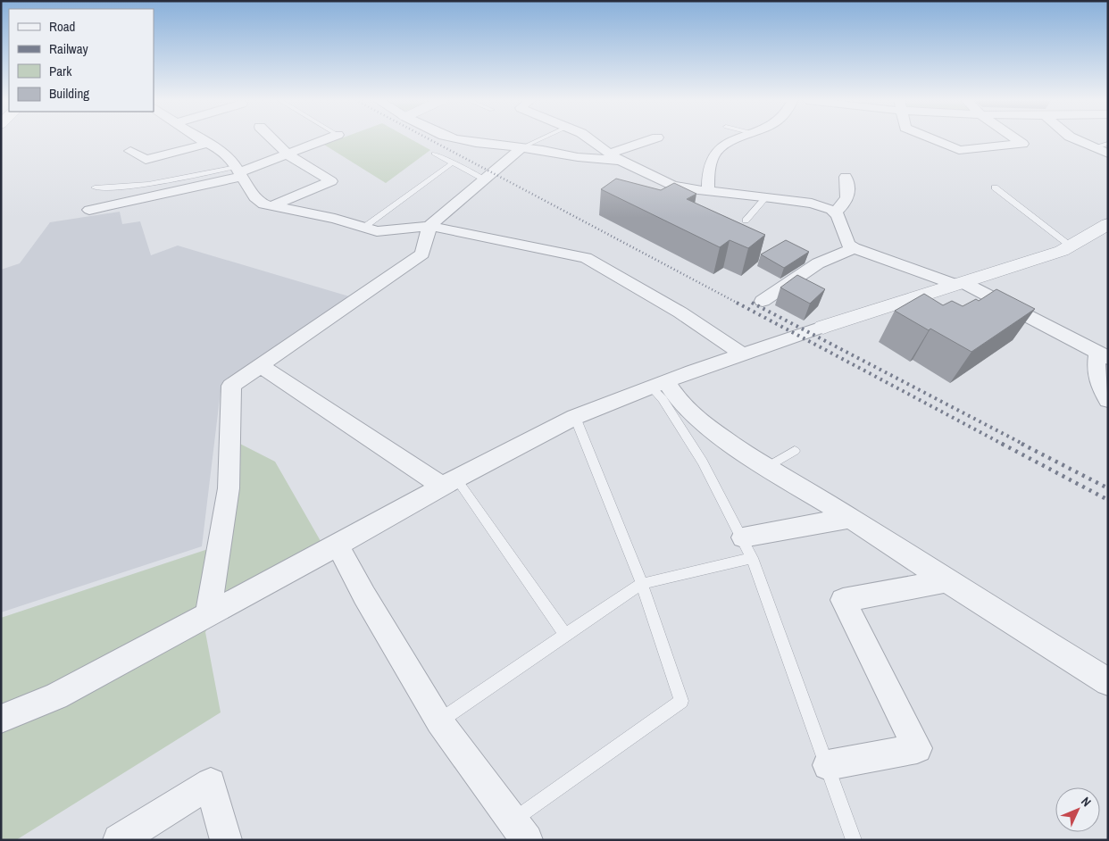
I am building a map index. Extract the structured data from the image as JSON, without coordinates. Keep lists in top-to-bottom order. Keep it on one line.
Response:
{"legend":["Road","Railway","Park","Building"],"north":"top right"}
